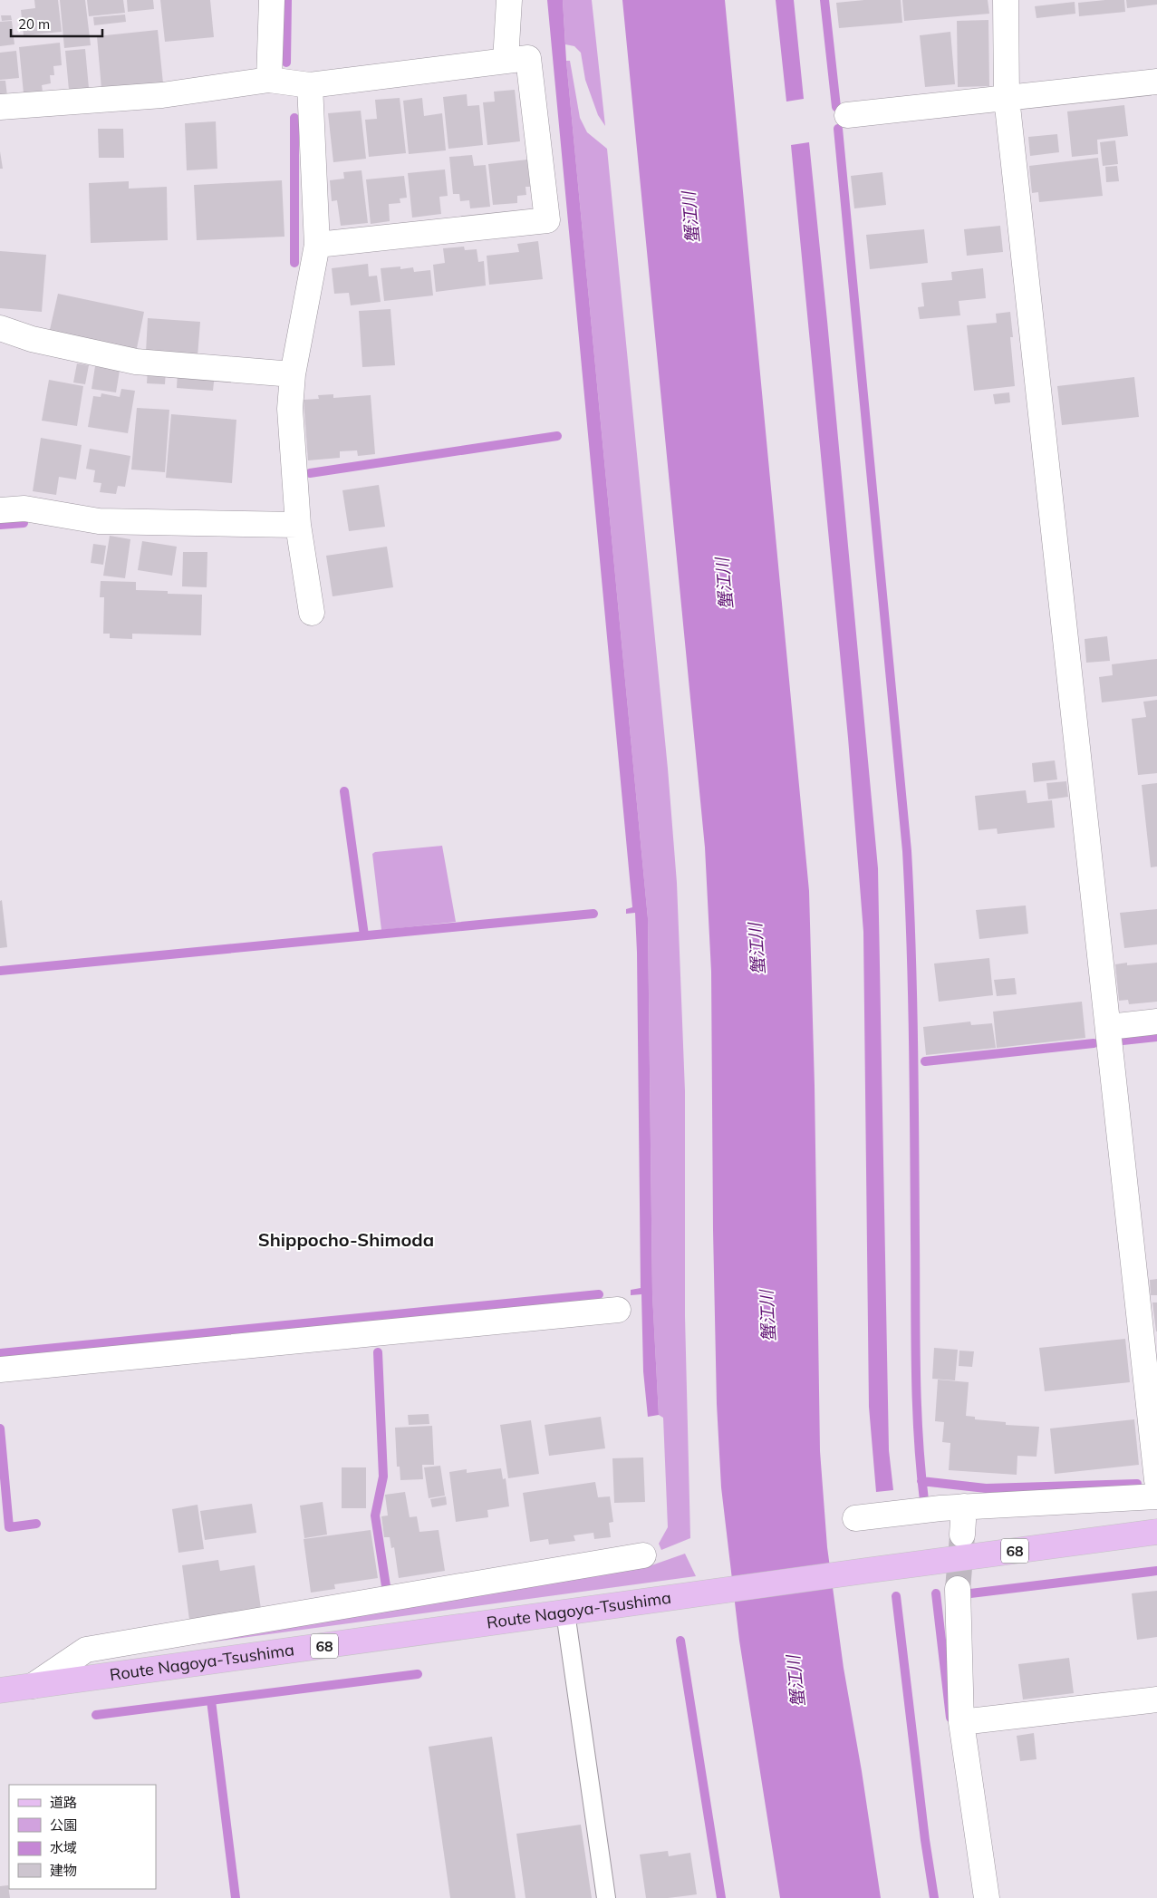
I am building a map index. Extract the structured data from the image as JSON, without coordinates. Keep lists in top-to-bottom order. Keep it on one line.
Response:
{"streets":{"main road":["68","Route Nagoya-Tsushima"]},"districts":["Shippocho-Shimoda"],"water":["蟹江川"],"legend":["道路","公園","水域","建物"],"scale_bar":"20 m"}
